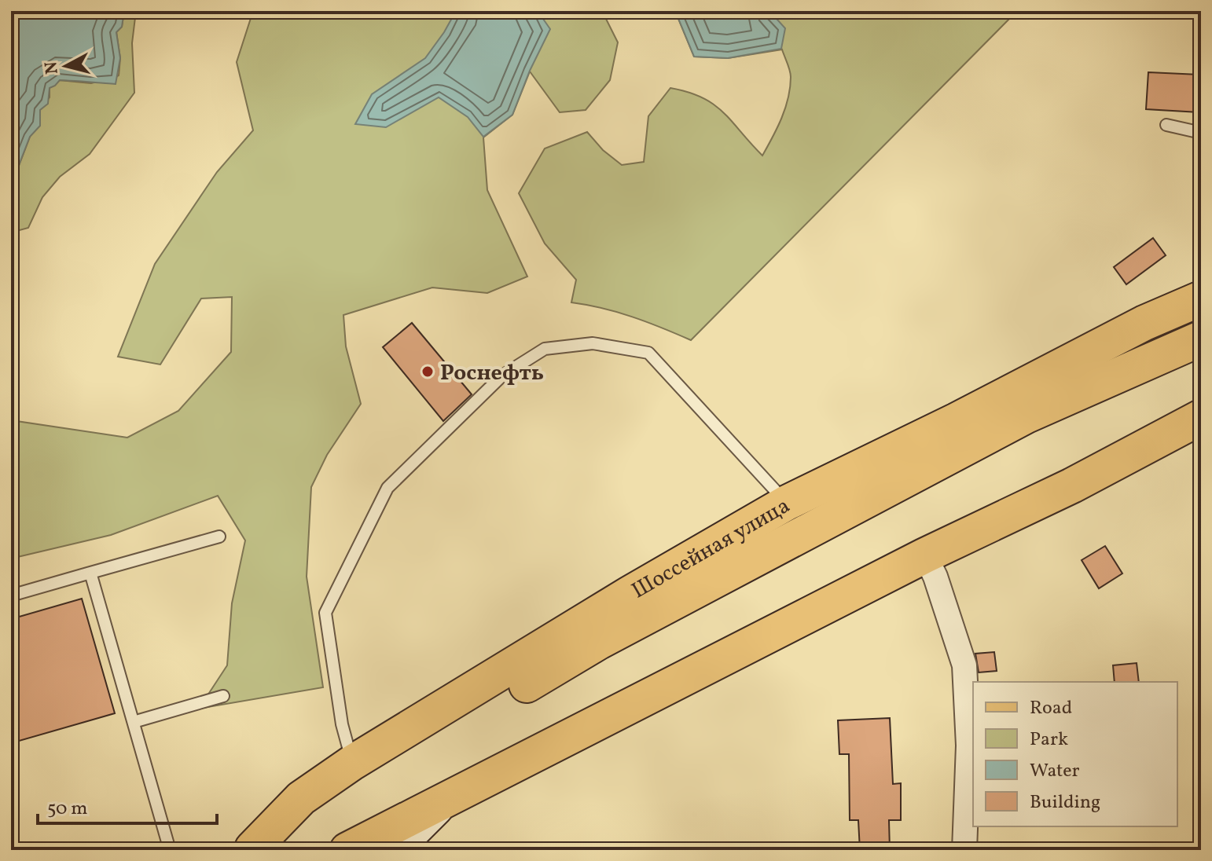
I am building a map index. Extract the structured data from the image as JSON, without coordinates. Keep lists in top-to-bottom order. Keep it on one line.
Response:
{"streets":{"main road":["Шоссейная улица"]},"places":["Роснефть"],"legend":["Road","Park","Water","Building"],"scale_bar":"50 m","north":"left"}
